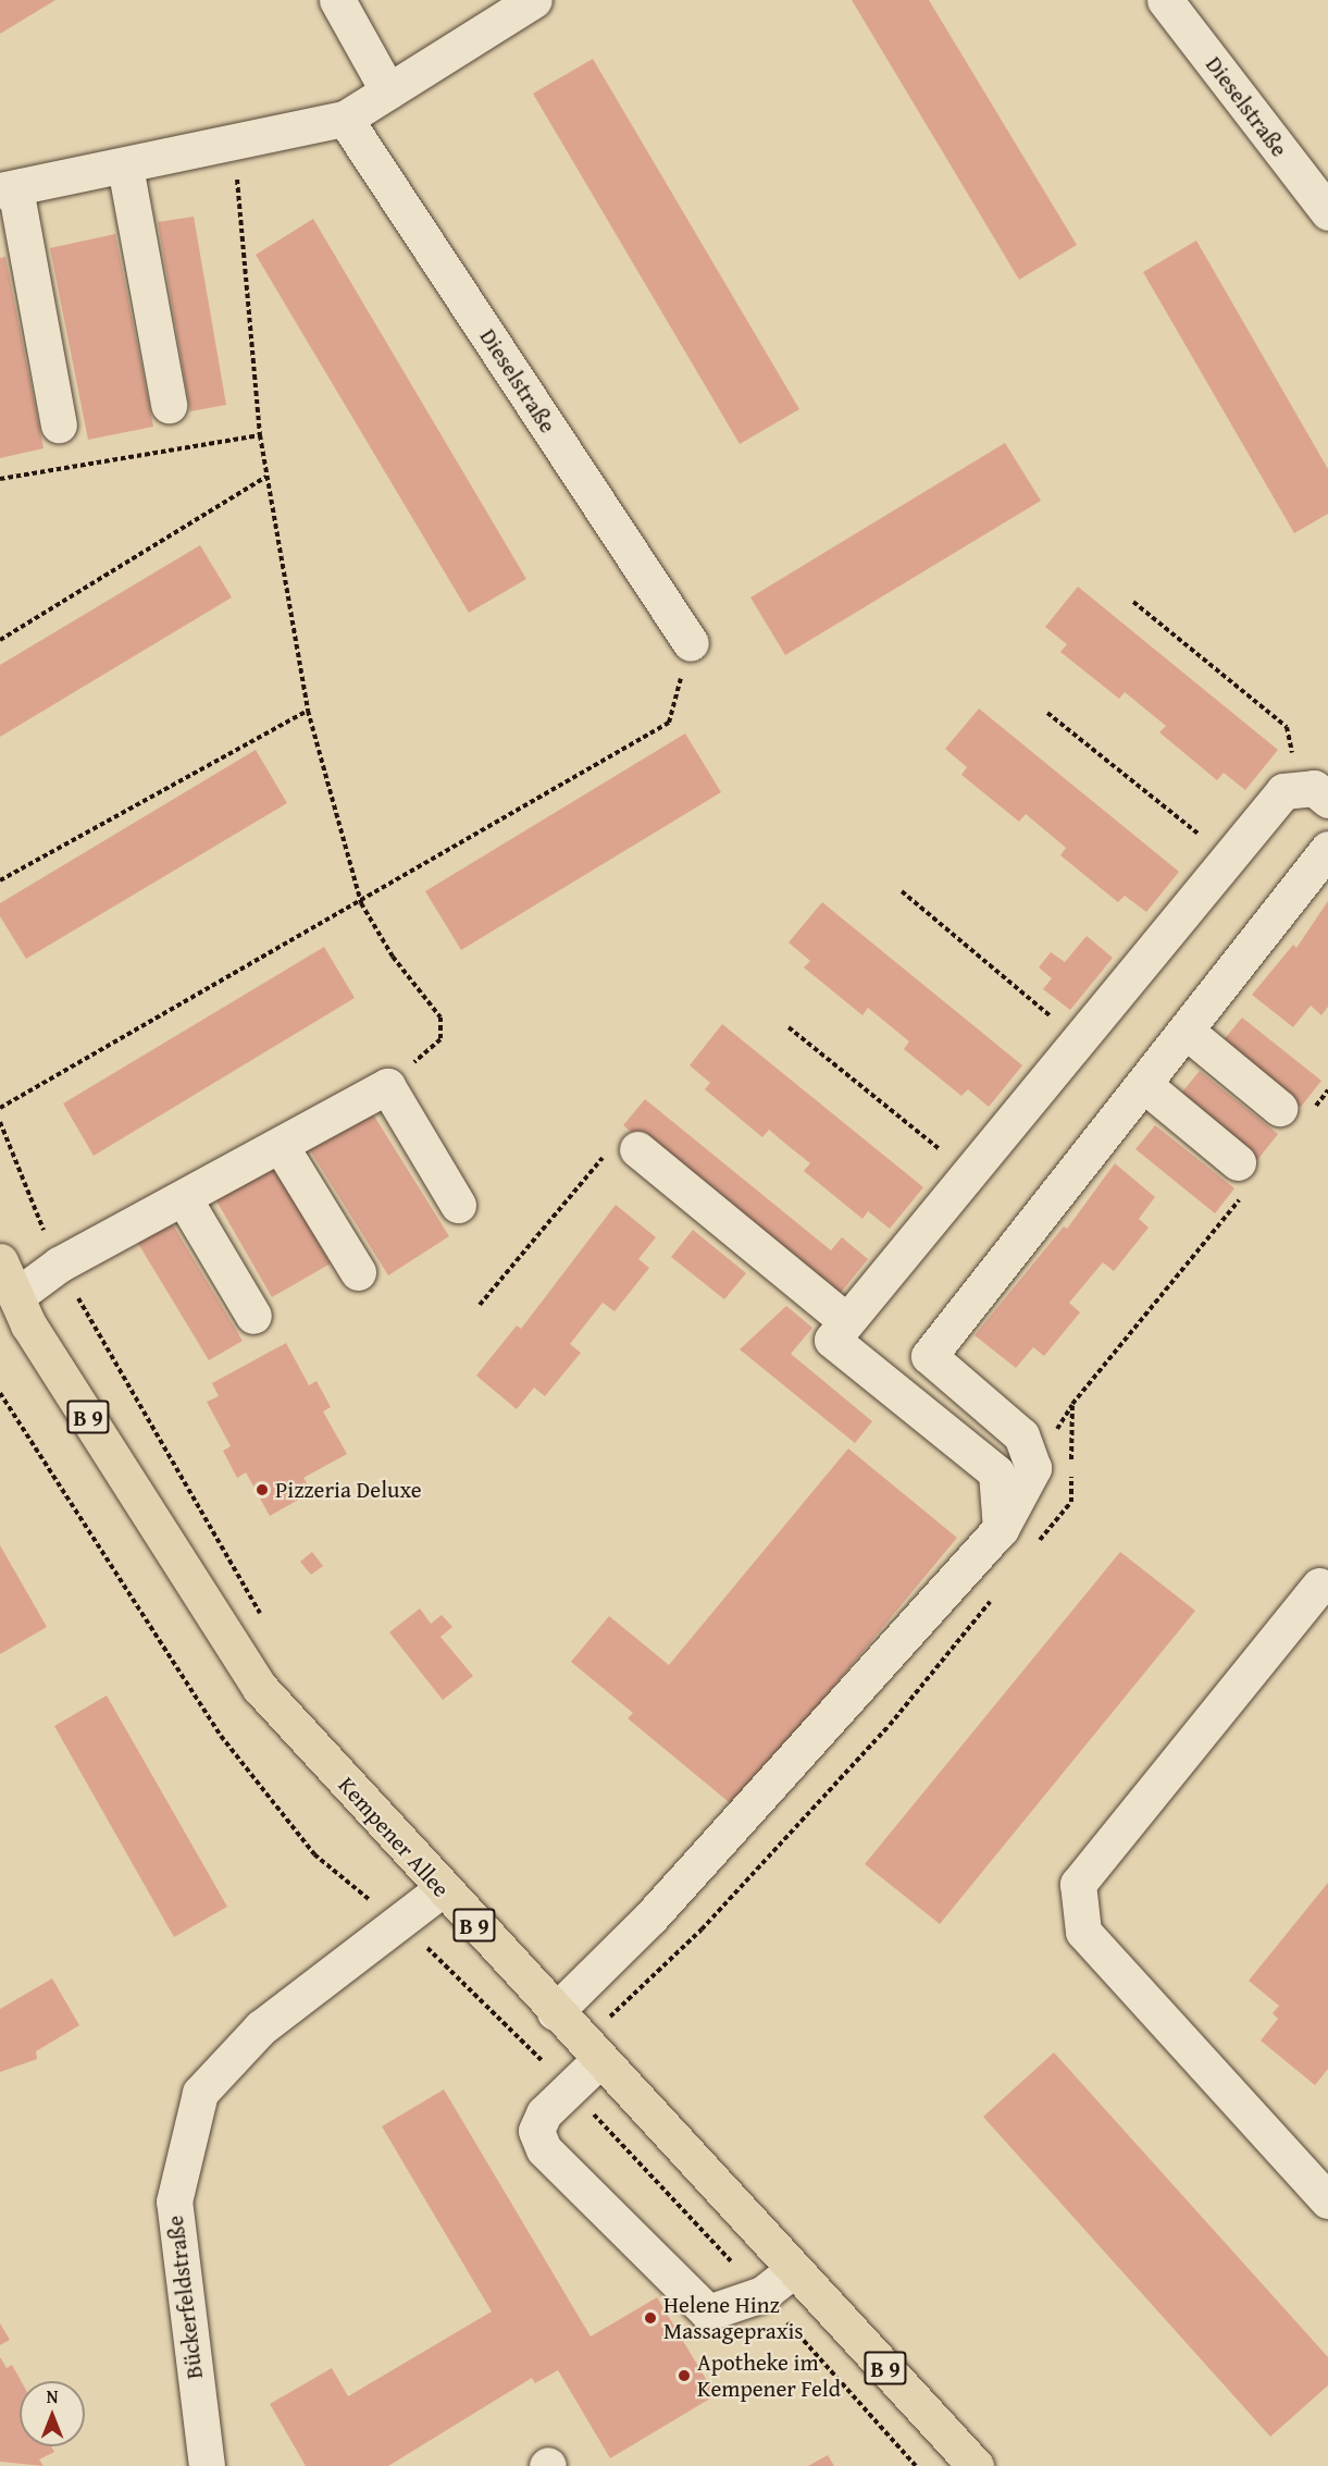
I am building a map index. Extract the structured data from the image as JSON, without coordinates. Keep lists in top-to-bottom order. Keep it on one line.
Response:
{"streets":{"main road":["B 9","Kempener Allee"],"street":["Dieselstraße","Bückerfeldstraße"]},"crossings":[["Kempener Allee","Bückerfeldstraße"]],"places":["Pizzeria Deluxe","Helene Hinz Massagepraxis","Apotheke im Kempener Feld"],"north":"top"}
